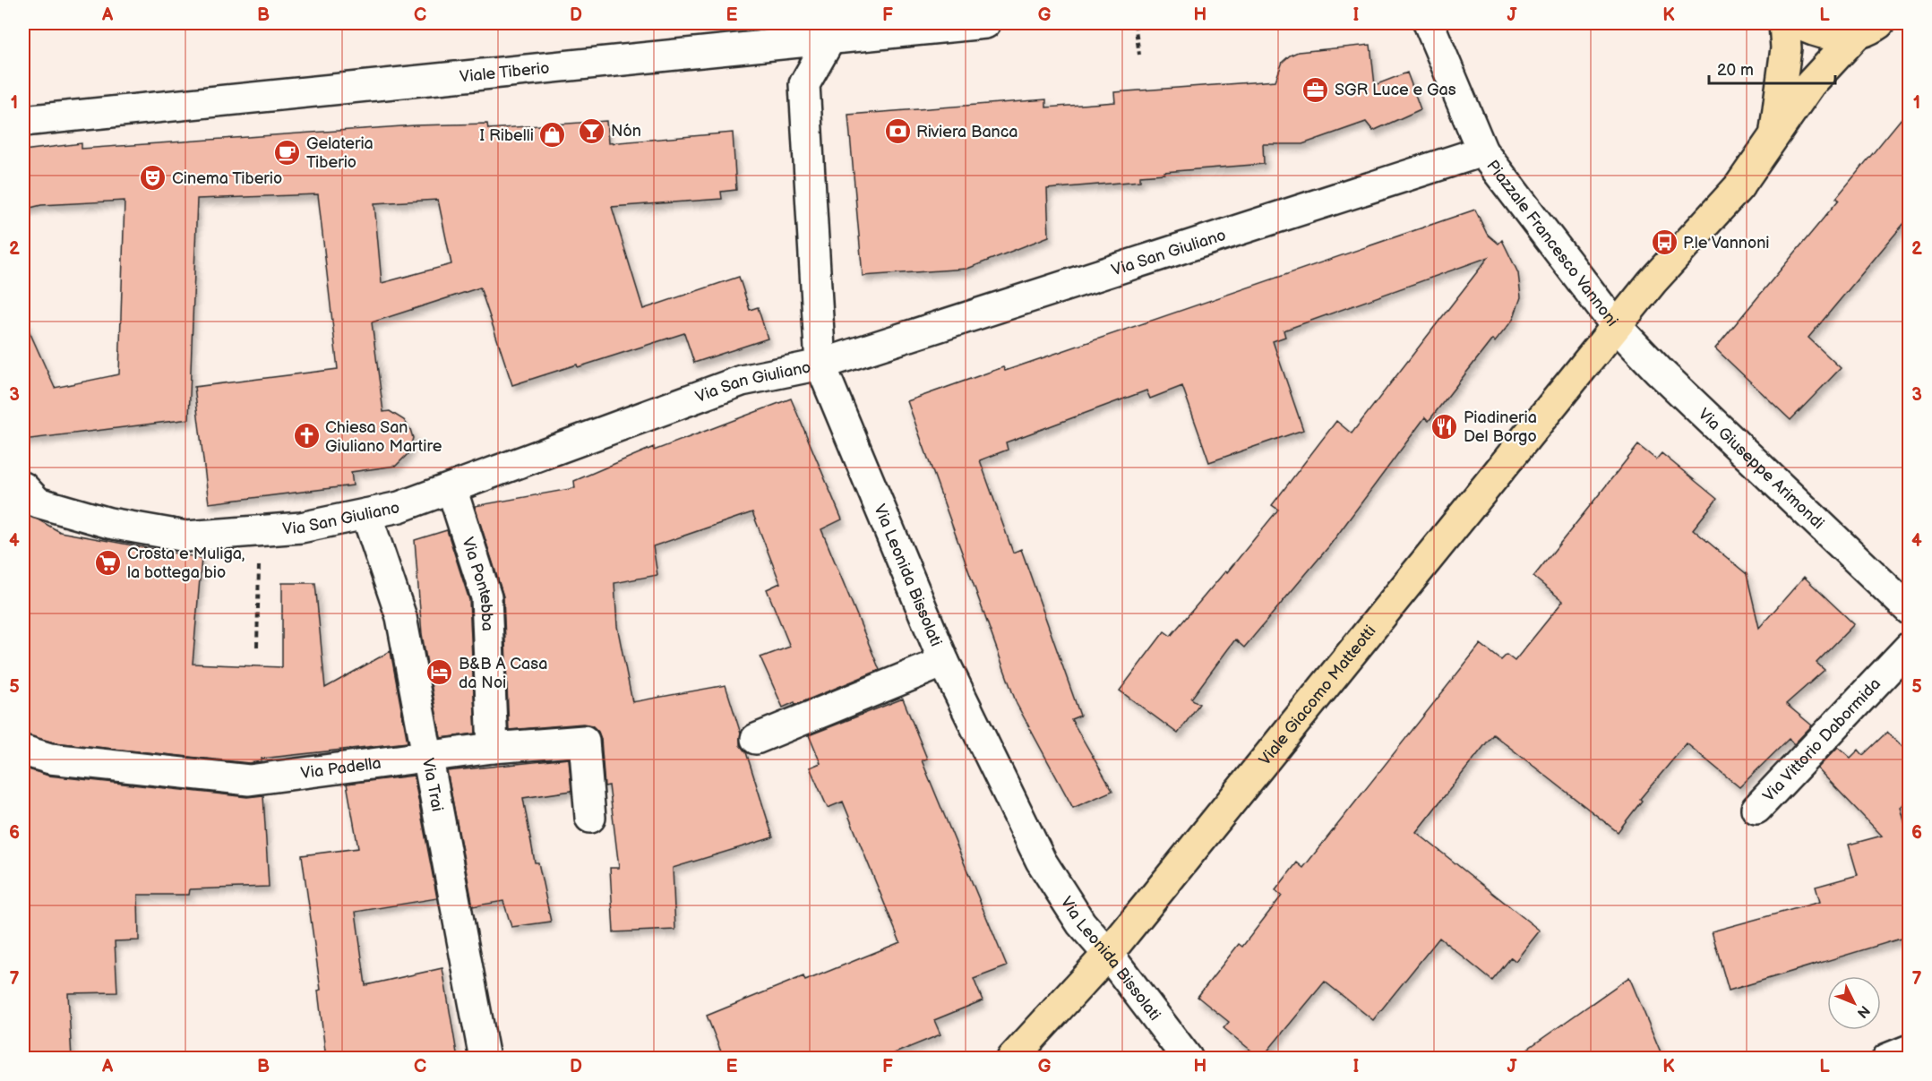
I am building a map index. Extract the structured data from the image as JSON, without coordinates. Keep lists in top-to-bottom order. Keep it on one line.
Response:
{"streets":{"main road":["Piazzale Francesco Vannoni","Viale Giacomo Matteotti"],"street":["Viale Tiberio","Via San Giuliano","Via Giuseppe Arimondi","Via Leonida Bissolati","Via Pontebba","Via Vittorio Dabormida","Via Padella","Via Trai"]},"crossings":[["Viale Tiberio","Via Leonida Bissolati"],["Piazzale Francesco Vannoni","Via San Giuliano"],["Piazzale Francesco Vannoni","Via Giuseppe Arimondi"],["Piazzale Francesco Vannoni","Viale Giacomo Matteotti"],["Via San Giuliano","Via Leonida Bissolati"],["Via San Giuliano","Via Pontebba"],["Via San Giuliano","Via Trai"],["Via Giuseppe Arimondi","Viale Giacomo Matteotti"],["Via Leonida Bissolati","Viale Giacomo Matteotti"],["Via Pontebba","Via Padella"],["Via Padella","Via Trai"]],"places":{"office":["SGR Luce e Gas"],"bar":["Nón"],"bank":["Riviera Banca"],"shop":["I Ribelli"],"cafe":["Gelateria Tiberio"],"theatre":["Cinema Tiberio"],"bus stop":["P.le Vannoni"],"restaurant":["Piadineria Del Borgo"],"church":["Chiesa San Giuliano Martire"],"supermarket":["Crosta e Muliga, la bottega bio"],"hotel":["B&B A Casa da Noi"]},"scale_bar":"20 m","north":"bottom right","grid":{"columns":["A","B","C","D","E","F","G","H","I","J","K","L"],"rows":["1","2","3","4","5","6","7"]}}
